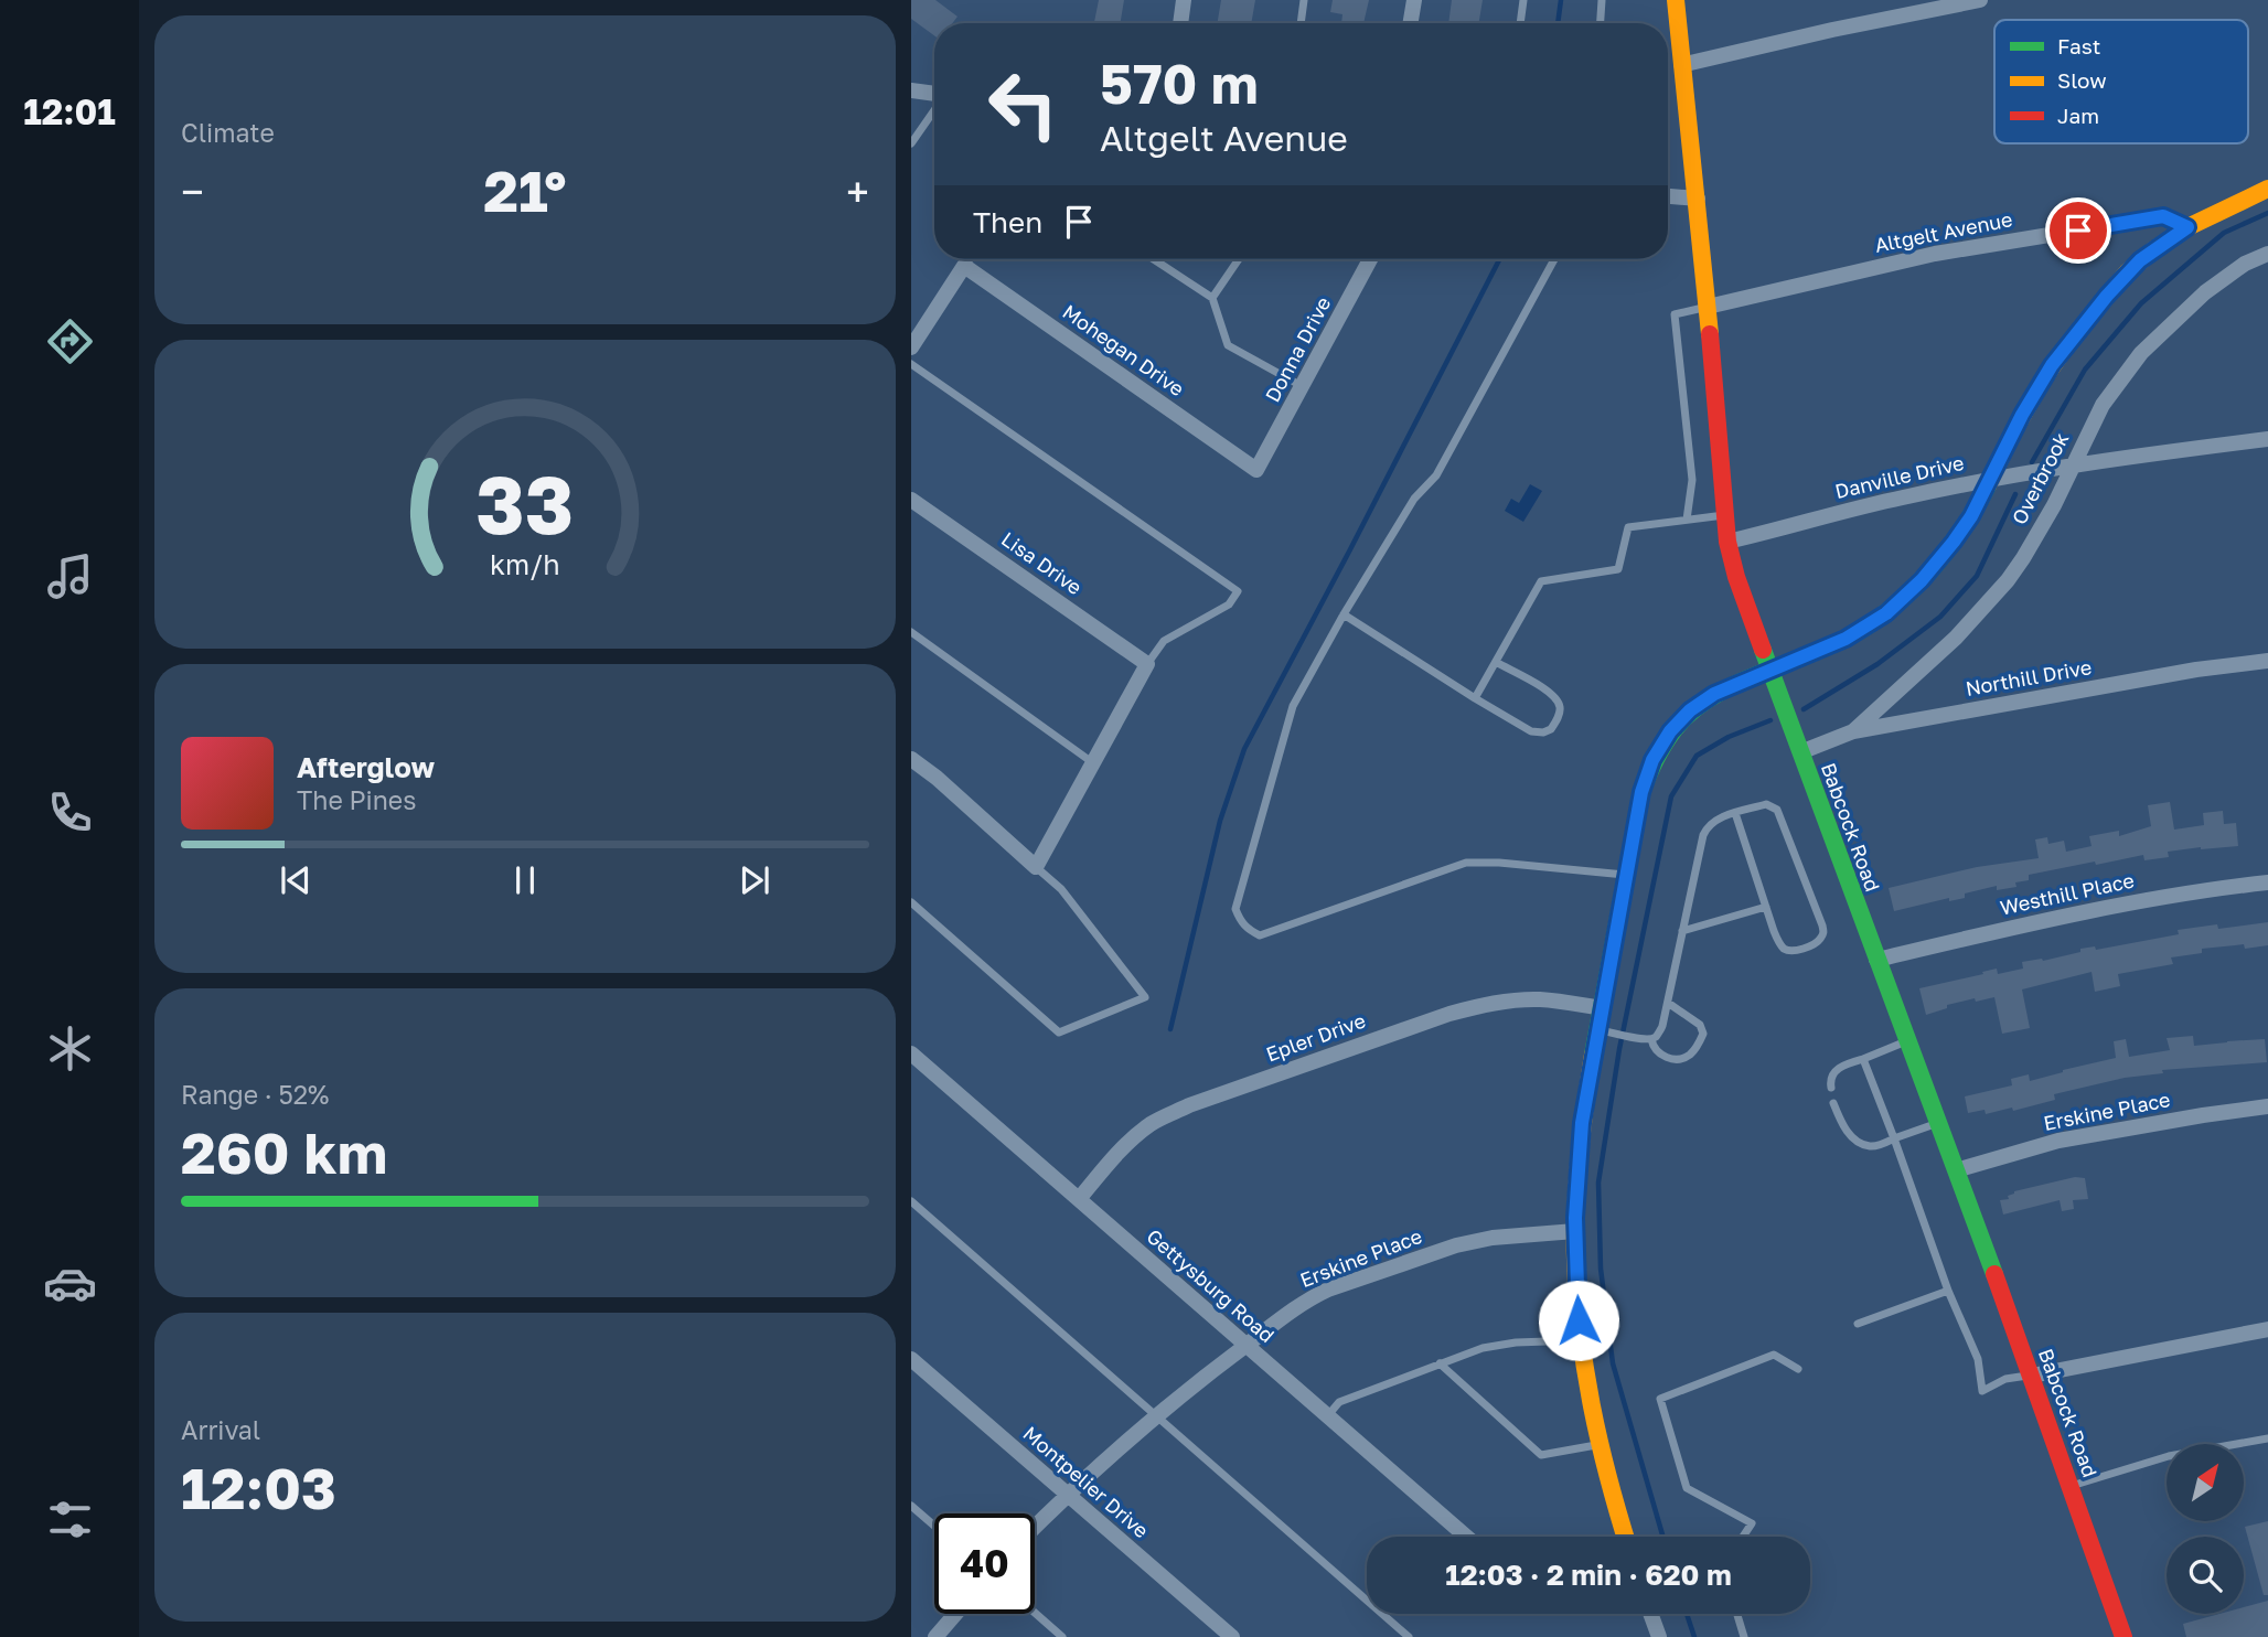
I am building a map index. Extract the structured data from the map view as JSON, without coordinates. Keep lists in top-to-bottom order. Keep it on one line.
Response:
{"streets":{"main road":["Babcock Road"],"street":["Altgelt Avenue","Donna Drive","Mohegan Drive","Danville Drive","Overbrook","Lisa Drive","Northill Drive","Westhill Place","Epler Drive","Erskine Place","Gettysburg Road","Montpelier Drive"]},"crossings":[["Altgelt Avenue","Babcock Road"],["Donna Drive","Mohegan Drive"],["Danville Drive","Overbrook"],["Danville Drive","Babcock Road"],["Overbrook","Northill Drive"],["Northill Drive","Babcock Road"],["Babcock Road","Westhill Place"],["Babcock Road","Erskine Place"],["Epler Drive","Gettysburg Road"],["Erskine Place","Gettysburg Road"],["Erskine Place","Montpelier Drive"]],"legend":["Fast","Slow","Jam"],"north":"top right","page":{"tabs":"12:01","tile":["Climate",["Range · 52%","260 km"],["Arrival","12:03"]],"turn":["570 m","Altgelt Avenue"],"heat":["−","21°","+"],"then":"Then","song":["Afterglow","The Pines"],"limit":"40","trip":"12:03 · 2 min · 620 m","gauge":["33","km/h"]}}
